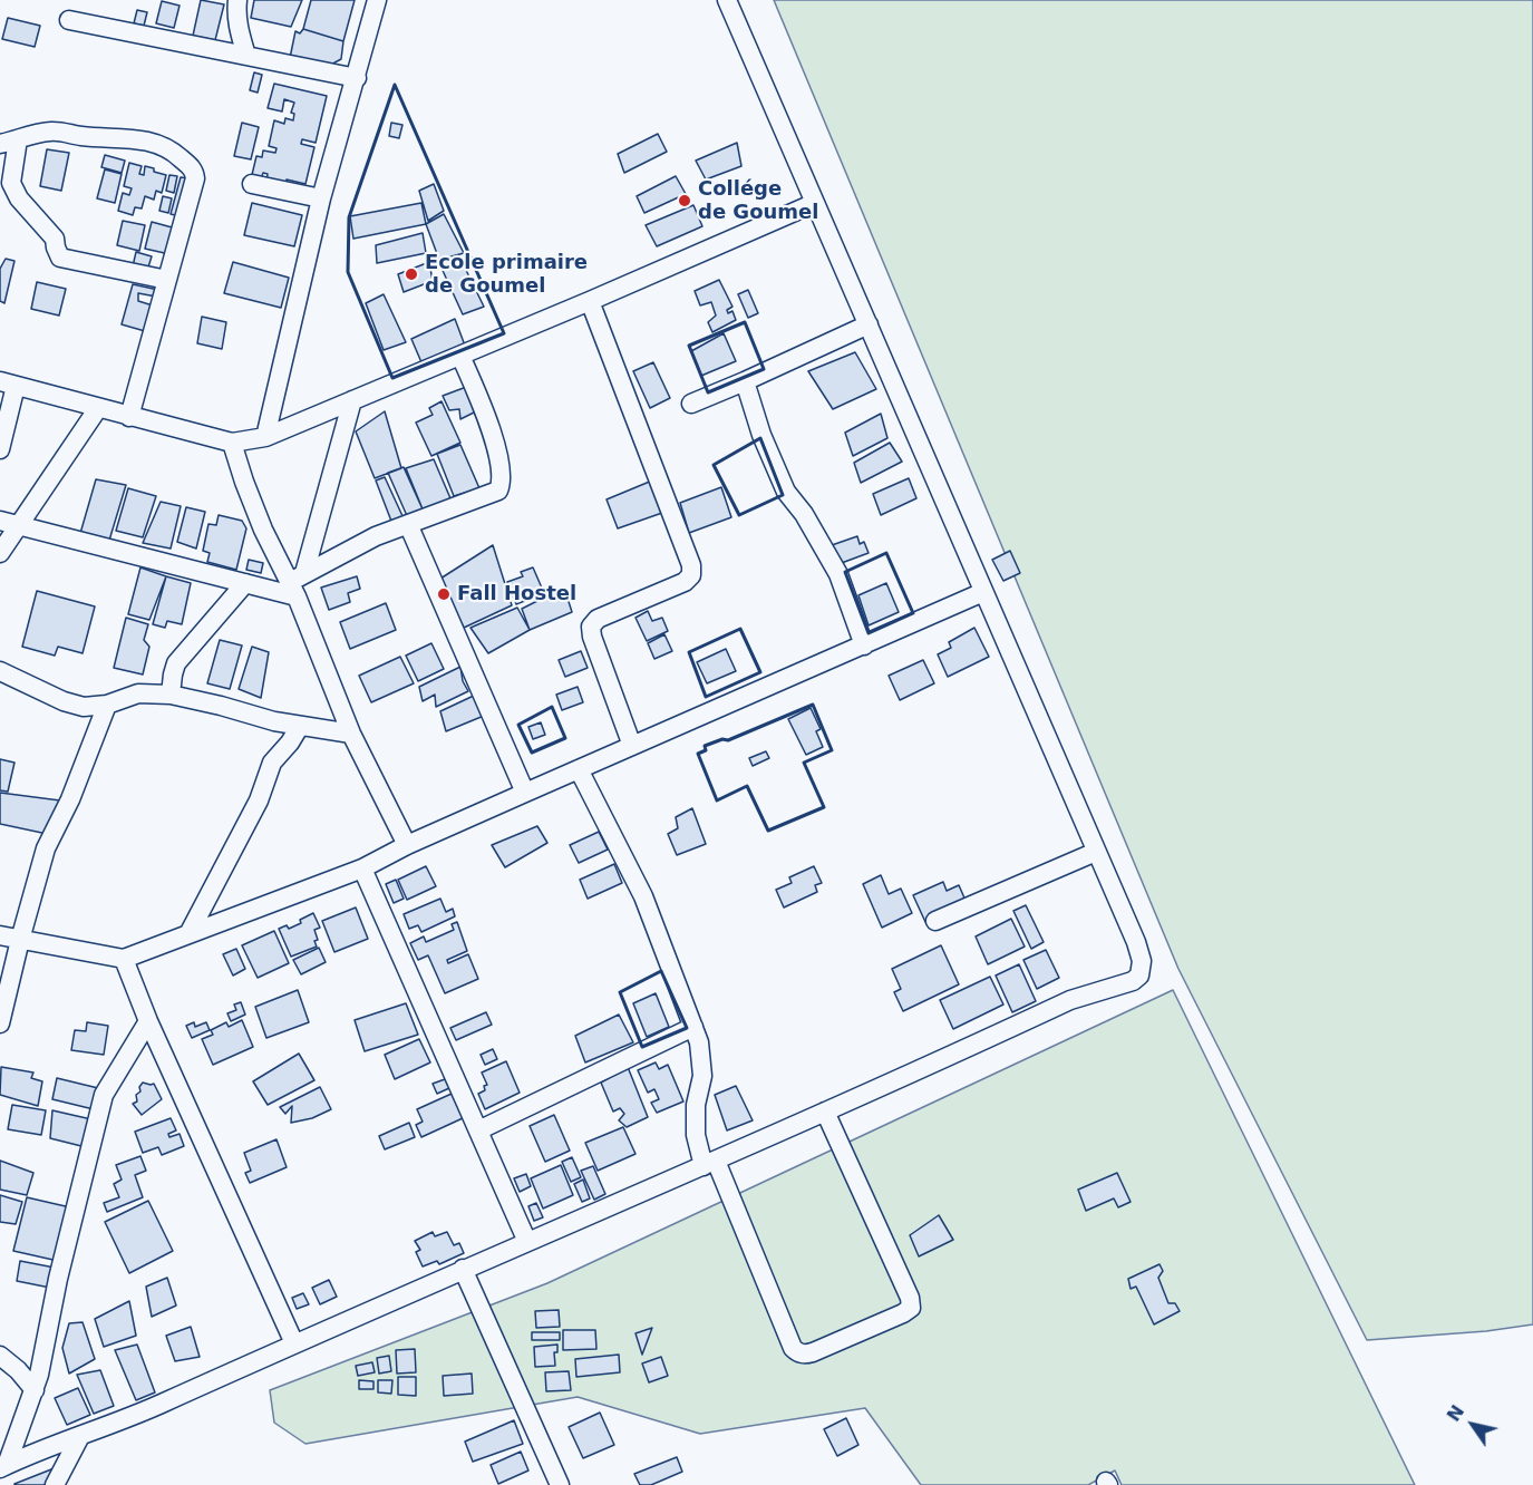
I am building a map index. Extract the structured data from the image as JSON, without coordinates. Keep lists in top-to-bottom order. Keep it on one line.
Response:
{"places":["Collége de Goumel","Ecole primaire de Goumel","Fall Hostel"],"north":"top left"}
